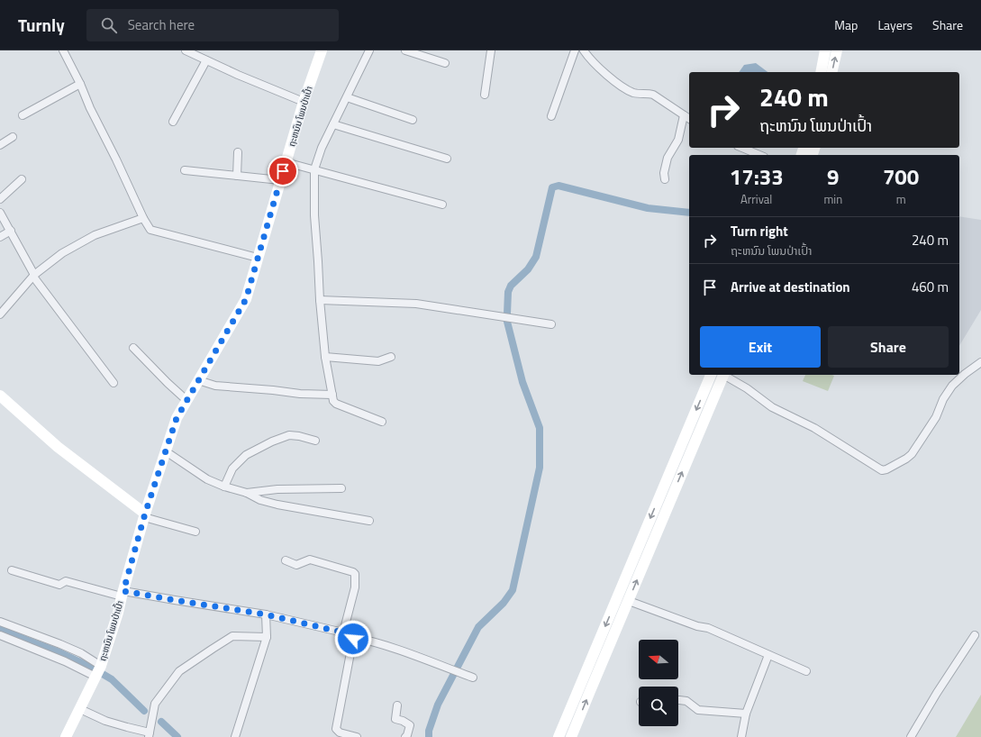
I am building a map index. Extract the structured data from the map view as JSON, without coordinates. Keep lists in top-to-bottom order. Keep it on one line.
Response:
{"streets":{"street":["ຖະຫນົນ ໂພນປ່າເປົ້າ"]},"north":"left","page":{"header":"Turnly","search":"Search here","nav":["Map","Layers","Share"],"turn":["240 m","ຖະຫນົນ ໂພນປ່າເປົ້າ"],"eta":["17:33","Arrival","9","min","700","m"],"list":[{"name":"Turn right","note":"ຖະຫນົນ ໂພນປ່າເປົ້າ","value":"240 m"},{"name":"Arrive at destination","value":"460 m"}],"buttons":["Exit","Share"]}}
